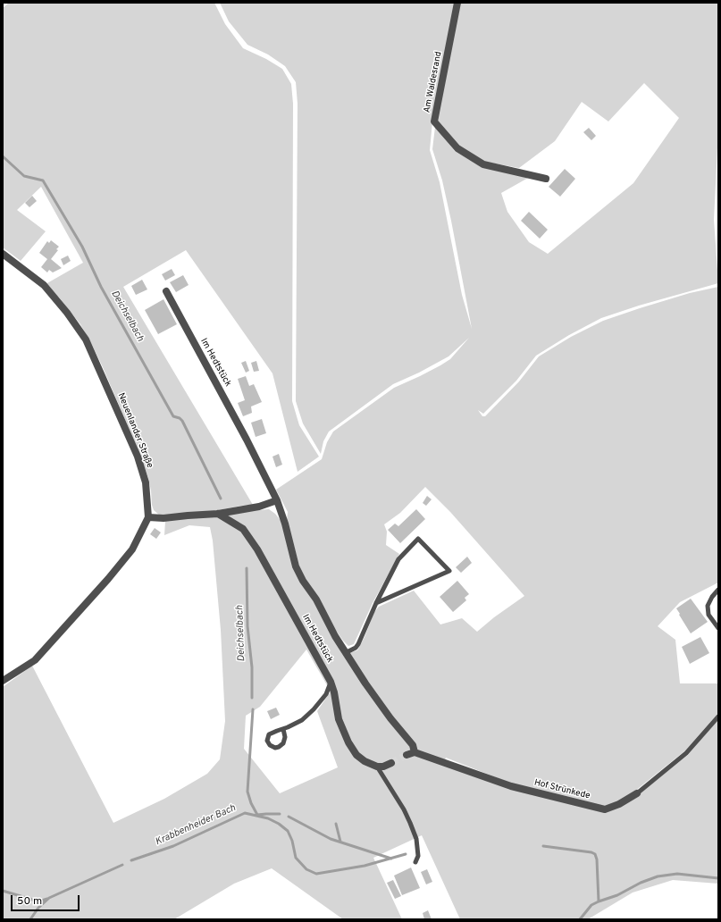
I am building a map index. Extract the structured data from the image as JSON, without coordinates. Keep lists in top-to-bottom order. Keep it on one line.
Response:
{"streets":{"street":["Am Waldesrand","Im Hedtstück","Neuenlander Straße","Hof Strünkede"]},"crossings":[["Im Hedtstück","Hof Strünkede"]],"water":["Deichselbach","Krabbenheider Bach"],"scale_bar":"50 m"}
